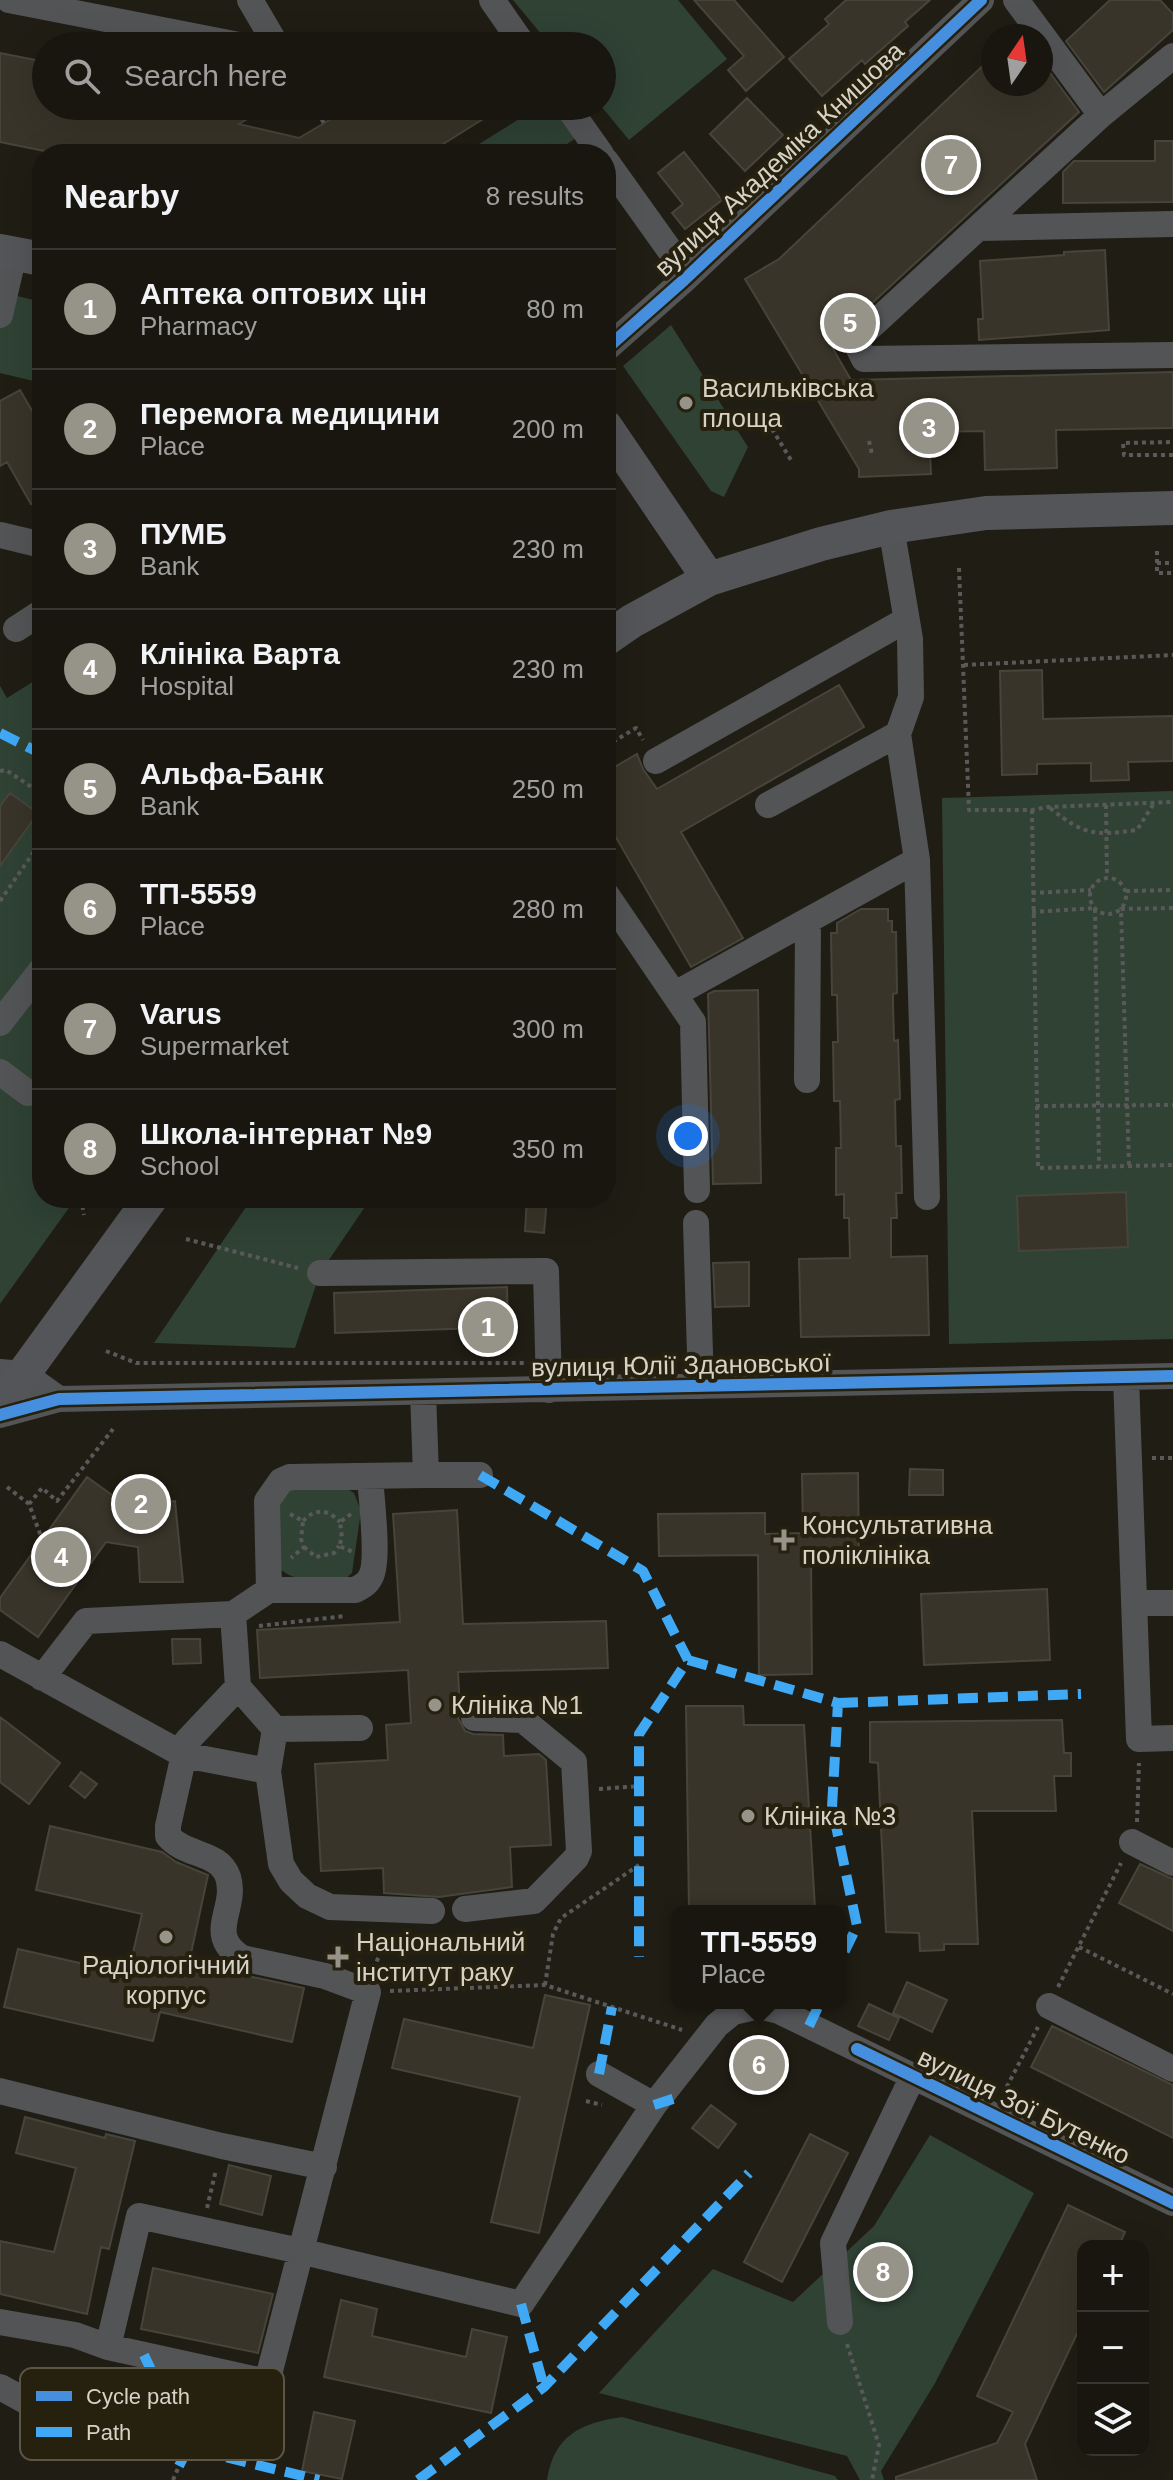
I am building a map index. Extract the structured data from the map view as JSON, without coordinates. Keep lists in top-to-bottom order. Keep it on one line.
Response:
{"streets":{"street":["вулиця Академіка Книшова","вулиця Юлії Здановської","вулиця Зої Бутенко"]},"places":{"other":["Васильківська площа","Клініка №1","Клініка №3","Радіологічний корпус"],"health":["Консультативна поліклініка","Національний інститут раку"]},"legend":["Cycle path","Path"],"north":"top","page":{"search":"Search here","pins":["7","5","3","1","2","4","6","8"],"heading":["Nearby","8 results"],"list":[{"mark":"1","name":"Аптека оптових цін","note":"Pharmacy","value":"80 m"},{"mark":"2","name":"Перемога медицини","note":"Place","value":"200 m"},{"mark":"3","name":"ПУМБ","note":"Bank","value":"230 m"},{"mark":"4","name":"Клініка Варта","note":"Hospital","value":"230 m"},{"mark":"5","name":"Альфа-Банк","note":"Bank","value":"250 m"},{"mark":"6","name":"ТП-5559","note":"Place","value":"280 m"},{"mark":"7","name":"Varus","note":"Supermarket","value":"300 m"},{"mark":"8","name":"Школа-інтернат №9","note":"School","value":"350 m"}],"popup":["ТП-5559","Place"],"map_buttons":["+","−"]}}
